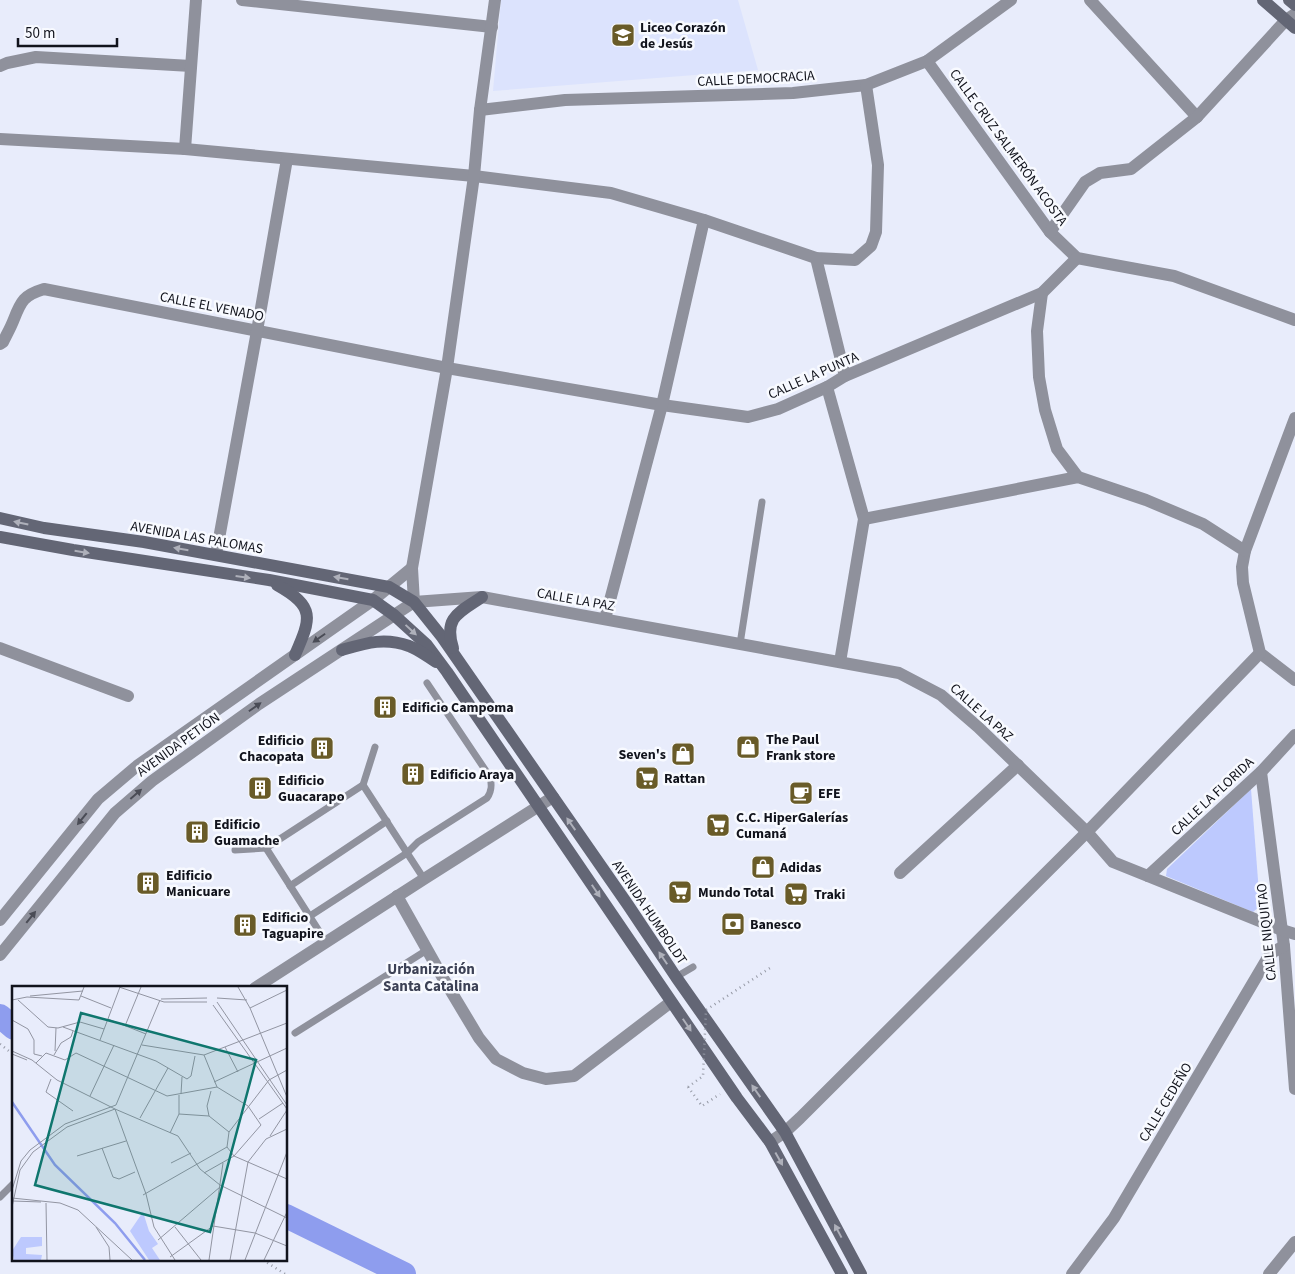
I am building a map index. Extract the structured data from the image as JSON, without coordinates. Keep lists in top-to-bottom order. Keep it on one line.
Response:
{"streets":{"main road":["AVENIDA LAS PALOMAS","AVENIDA HUMBOLDT"],"street":["CALLE DEMOCRACIA","CALLE CRUZ SALMERÓN ACOSTA","CALLE EL VENADO","CALLE LA PUNTA","CALLE LA PAZ","AVENIDA PETIÓN","CALLE LA FLORIDA","CALLE NIQUITAO","CALLE CEDEÑO"]},"crossings":[["CALLE DEMOCRACIA","CALLE CRUZ SALMERÓN ACOSTA"],["CALLE CRUZ SALMERÓN ACOSTA","CALLE LA PUNTA"],["CALLE EL VENADO","CALLE LA PUNTA"],["AVENIDA LAS PALOMAS","AVENIDA PETIÓN"],["AVENIDA LAS PALOMAS","AVENIDA HUMBOLDT"],["CALLE LA PAZ","AVENIDA PETIÓN"],["CALLE LA PAZ","CALLE LA FLORIDA"],["CALLE LA PAZ","AVENIDA HUMBOLDT"],["CALLE LA PAZ","CALLE NIQUITAO"],["AVENIDA PETIÓN","AVENIDA HUMBOLDT"],["CALLE LA FLORIDA","CALLE NIQUITAO"],["CALLE NIQUITAO","CALLE CEDEÑO"]],"districts":["Urbanización Santa Catalina"],"places":{"school or university":["Liceo Corazón de Jesús"],"building":["Edificio Campoma","Edificio Chacopata","Edificio Araya","Edificio Guacarapo","Edificio Guamache","Edificio Manicuare","Edificio Taguapire"],"shop":["The Paul Frank store","Seven's","Adidas"],"supermarket":["Rattan","C.C. HiperGalerías Cumaná","Mundo Total","Traki"],"cafe":["EFE"],"bank":["Banesco"]},"scale_bar":"50 m"}
